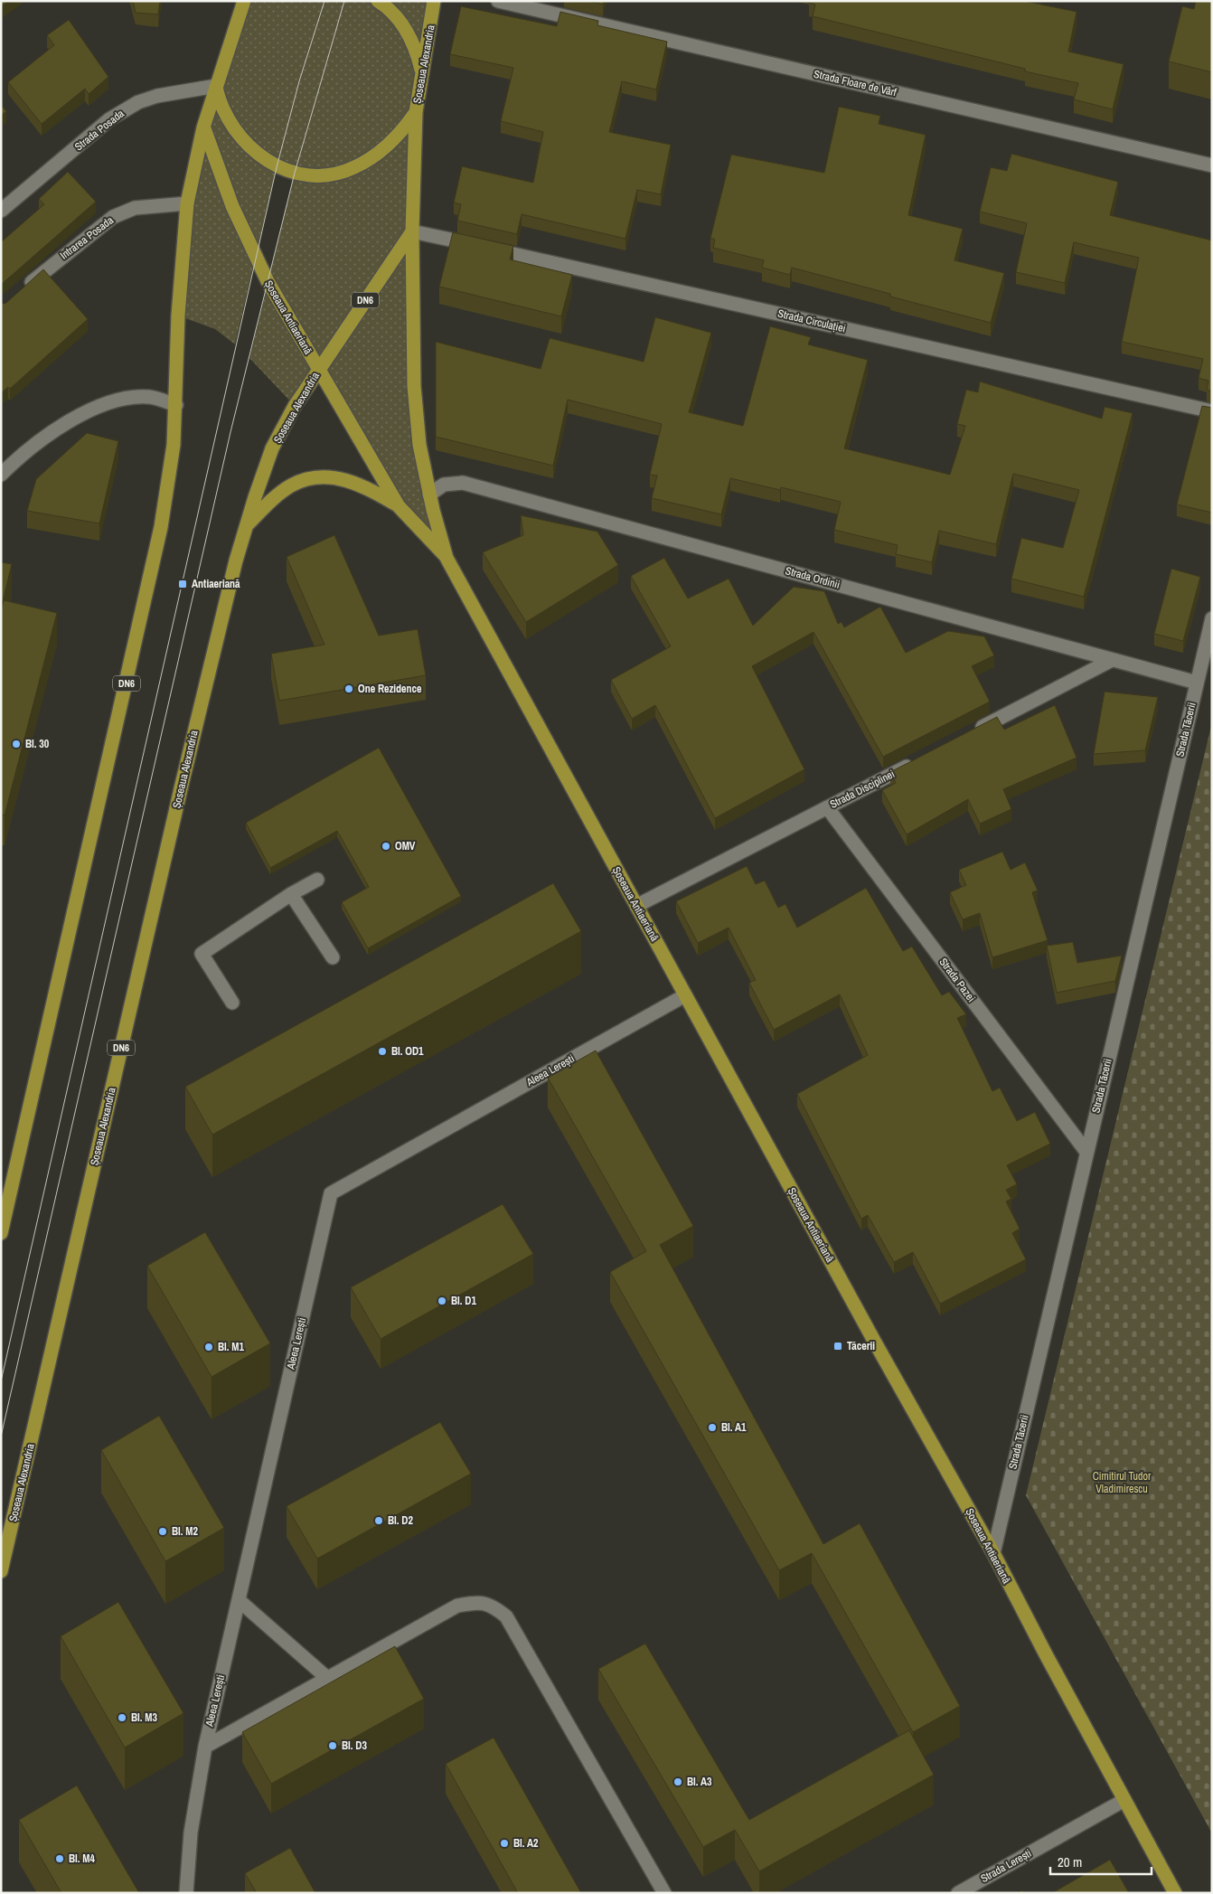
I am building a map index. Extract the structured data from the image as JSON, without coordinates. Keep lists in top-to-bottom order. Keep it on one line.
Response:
{"streets":{"main road":["Șoseaua Alexandria","DN6","Șoseaua Antiaeriană"],"street":["Strada Floare de Vârf","Strada Posada","Intrarea Posada","Strada Circulației","Strada Ordinii","Strada Tăcerii","Strada Disciplinei","Strada Pazei","Aleea Lerești","Strada Lerești"]},"crossings":[["Șoseaua Alexandria","Șoseaua Antiaeriană"],["Șoseaua Alexandria","Strada Circulației"],["Strada Posada","DN6"],["Intrarea Posada","DN6"],["DN6","Șoseaua Antiaeriană"],["Șoseaua Antiaeriană","Strada Circulației"],["Șoseaua Antiaeriană","Strada Ordinii"],["Șoseaua Antiaeriană","Strada Tăcerii"],["Șoseaua Antiaeriană","Strada Disciplinei"],["Șoseaua Antiaeriană","Aleea Lerești"],["Șoseaua Antiaeriană","Strada Lerești"],["Strada Ordinii","Strada Tăcerii"],["Strada Tăcerii","Strada Pazei"],["Strada Disciplinei","Strada Pazei"]],"parks":["Cimitirul Tudor Vladimirescu"],"places":{"transit":["Antiaeriană","Tăcerii"],"other":["One Rezidence","Bl. 30","OMV","Bl. OD1","Bl. D1","Bl. M1","Bl. A1","Bl. D2","Bl. M2","Bl. M3","Bl. D3","Bl. A3","Bl. A2","Bl. M4"]},"scale_bar":"20 m"}
